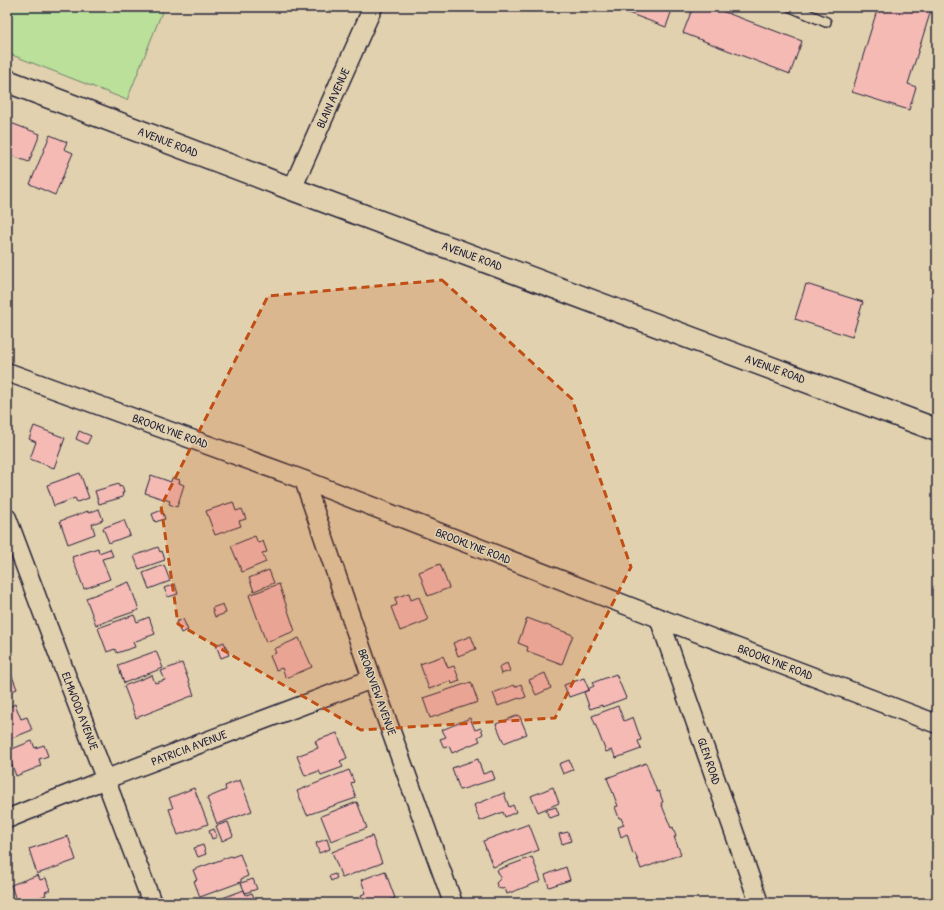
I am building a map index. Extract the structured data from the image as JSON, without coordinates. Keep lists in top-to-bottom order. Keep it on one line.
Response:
{"streets":{"street":["BLAIN AVENUE","AVENUE ROAD","BROOKLYNE ROAD","BROADVIEW AVENUE","ELMWOOD AVENUE","PATRICIA AVENUE","GLEN ROAD"]},"crossings":[["BLAIN AVENUE","AVENUE ROAD"],["BROOKLYNE ROAD","BROADVIEW AVENUE"],["BROOKLYNE ROAD","GLEN ROAD"],["BROADVIEW AVENUE","PATRICIA AVENUE"],["ELMWOOD AVENUE","PATRICIA AVENUE"]]}
